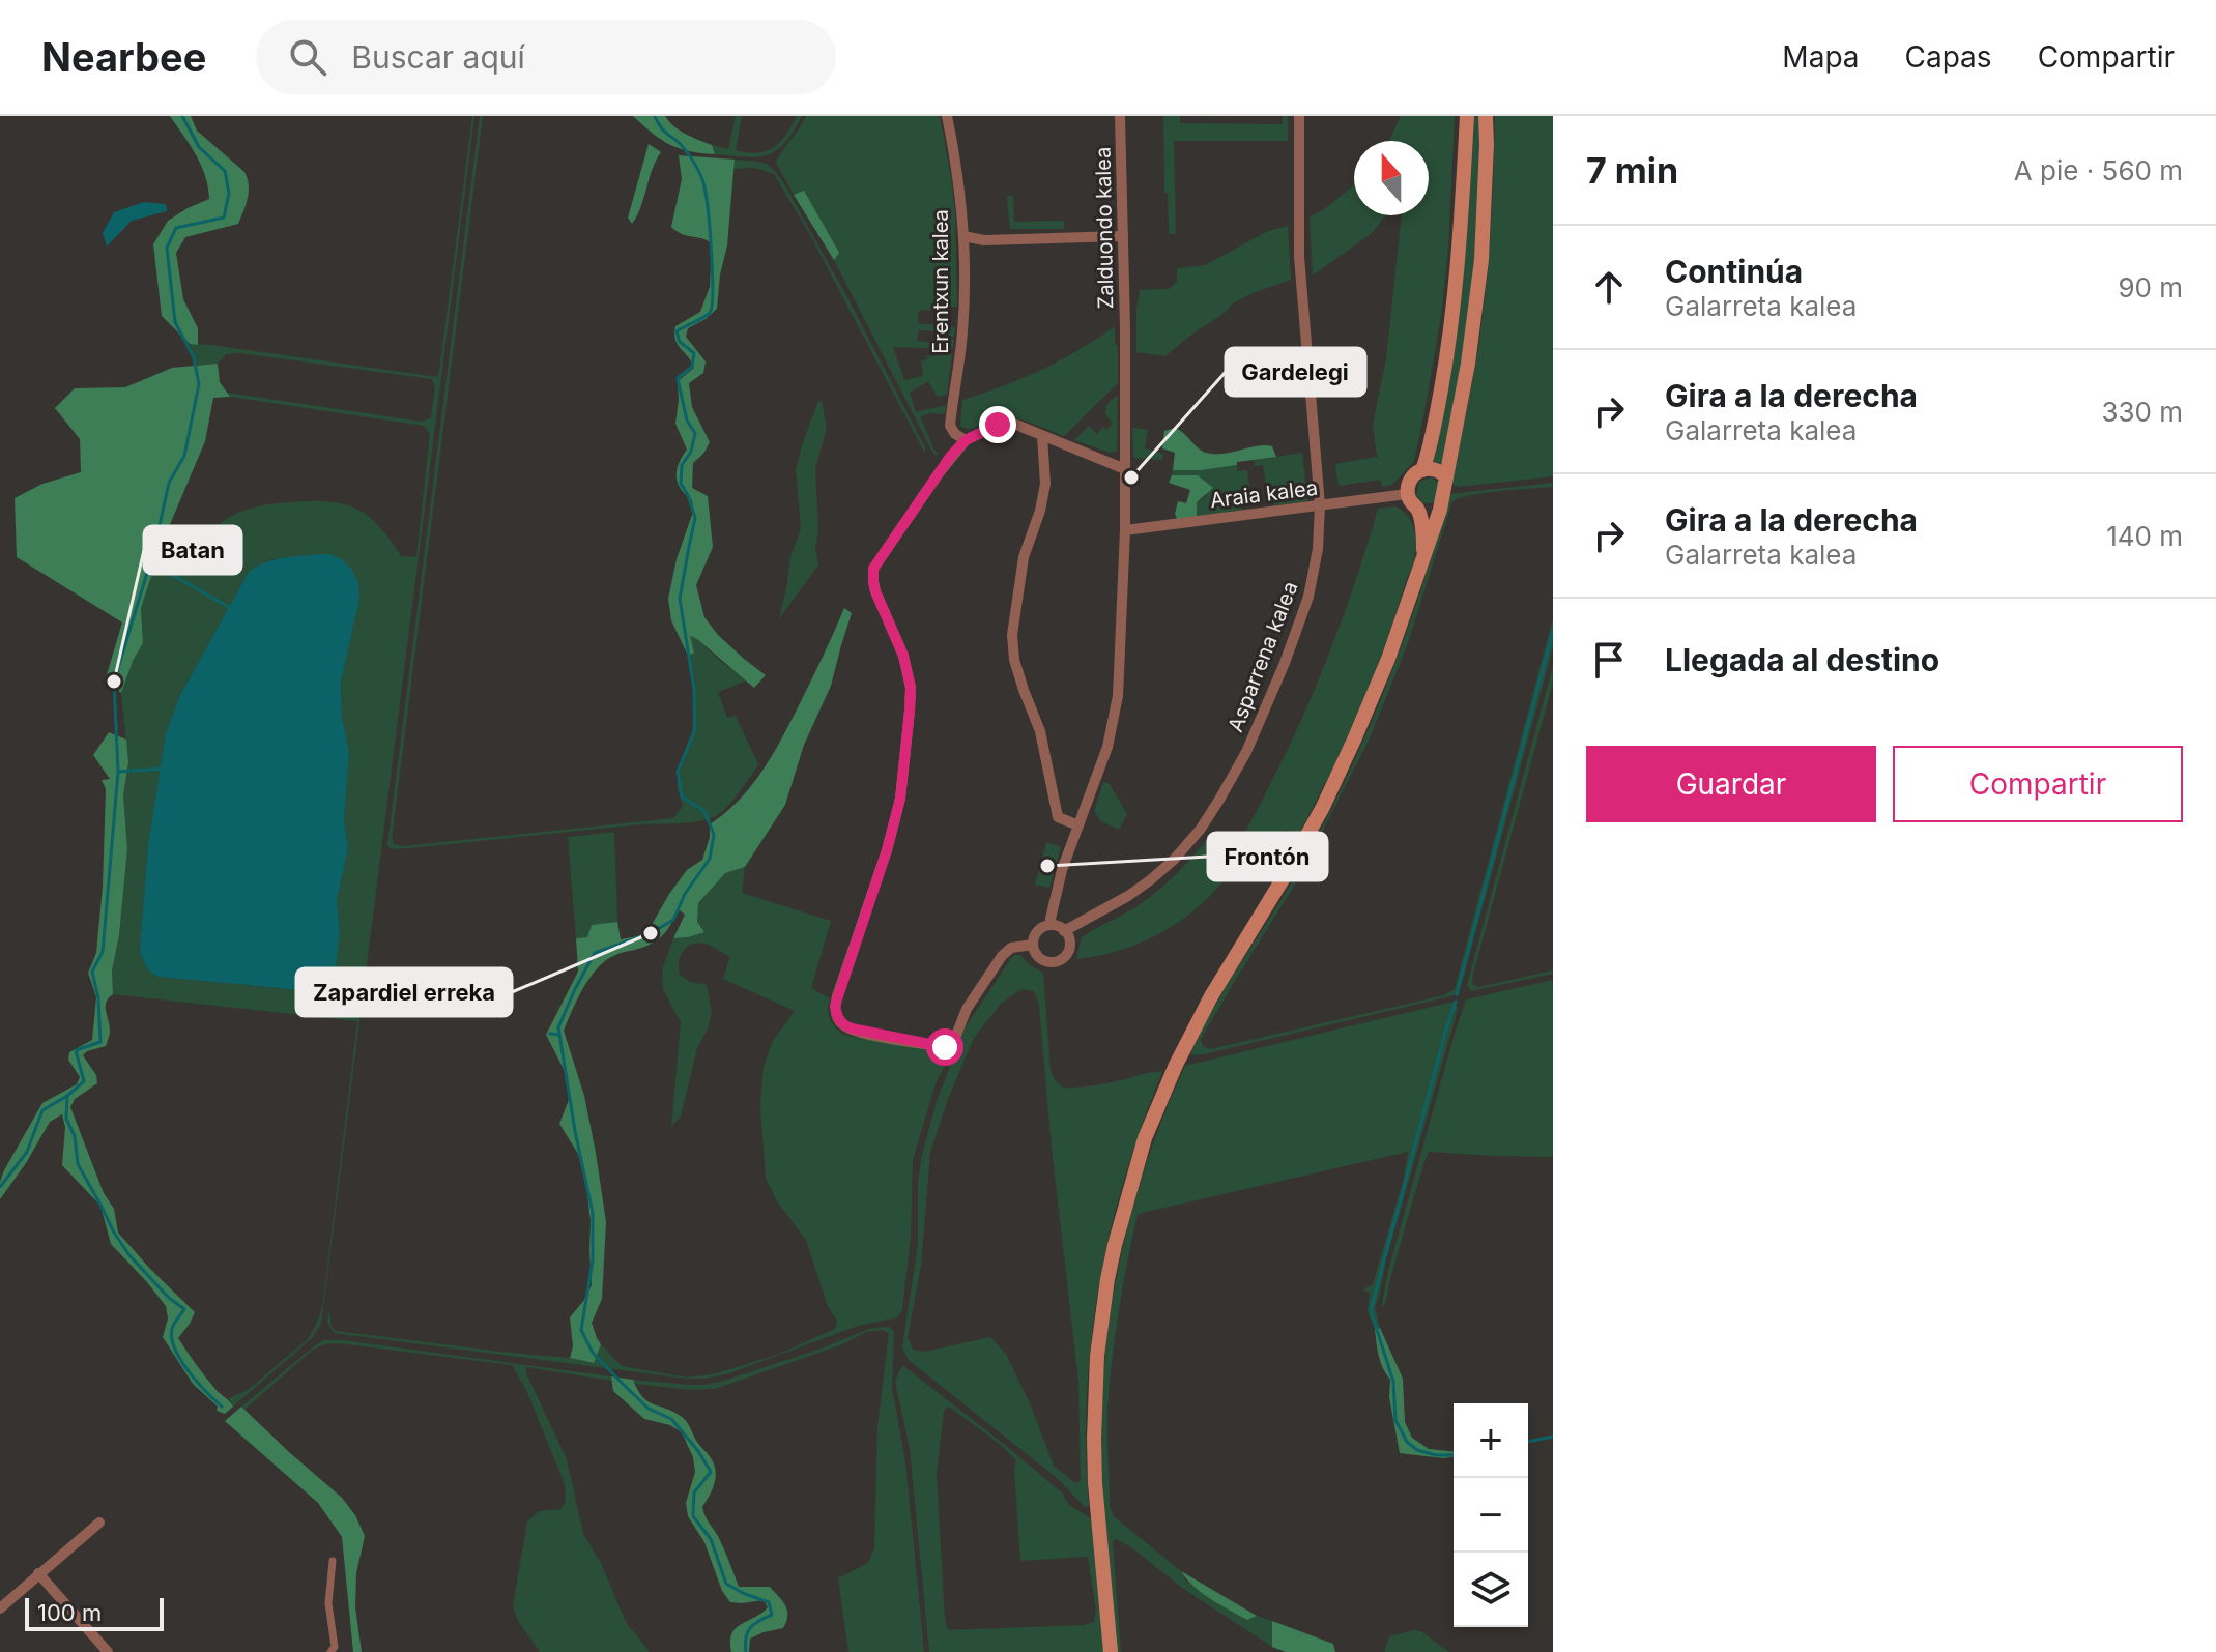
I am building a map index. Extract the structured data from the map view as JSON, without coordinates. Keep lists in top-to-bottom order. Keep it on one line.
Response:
{"streets":{"street":["Zalduondo kalea","Erentxun kalea","Araia kalea","Asparrena kalea"]},"crossings":[["Zalduondo kalea","Araia kalea"],["Zalduondo kalea","Asparrena kalea"],["Araia kalea","Asparrena kalea"]],"places":["Gardelegi","Batan","Frontón","Zapardiel erreka"],"scale_bar":"100 m","north":"top","page":{"header":"Nearbee","search":"Buscar aquí","nav":["Mapa","Capas","Compartir"],"heading":["7 min","A pie · 560 m"],"list":[["Continúa","Galarreta kalea","90 m"],["Gira a la derecha","Galarreta kalea","330 m"],["Gira a la derecha","Galarreta kalea","140 m"],"Llegada al destino"],"buttons":["Guardar","Compartir"],"map_buttons":["+","−"],"scale":"100 m"}}
